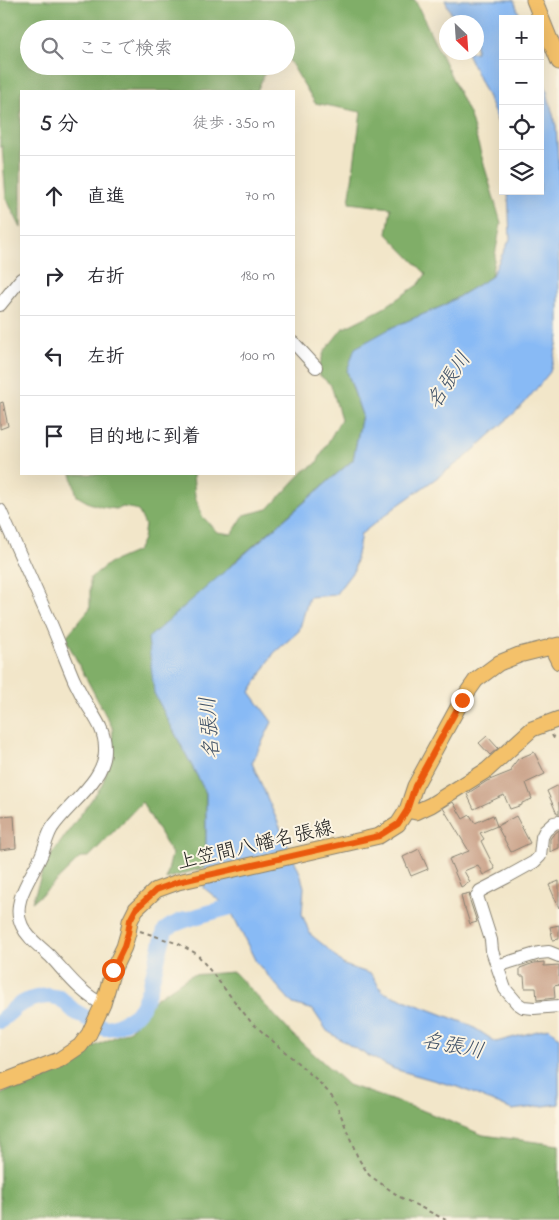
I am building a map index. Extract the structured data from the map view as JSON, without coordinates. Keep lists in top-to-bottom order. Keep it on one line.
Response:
{"streets":{"main road":["上笠間八幡名張線"]},"water":["名張川"],"north":"bottom right","page":{"map_buttons":["+","−"],"search":"ここで検索","heading":["5 分","徒歩 · 350 m"],"list":[["直進","70 m"],["右折","180 m"],["左折","100 m"],"目的地に到着"]}}
